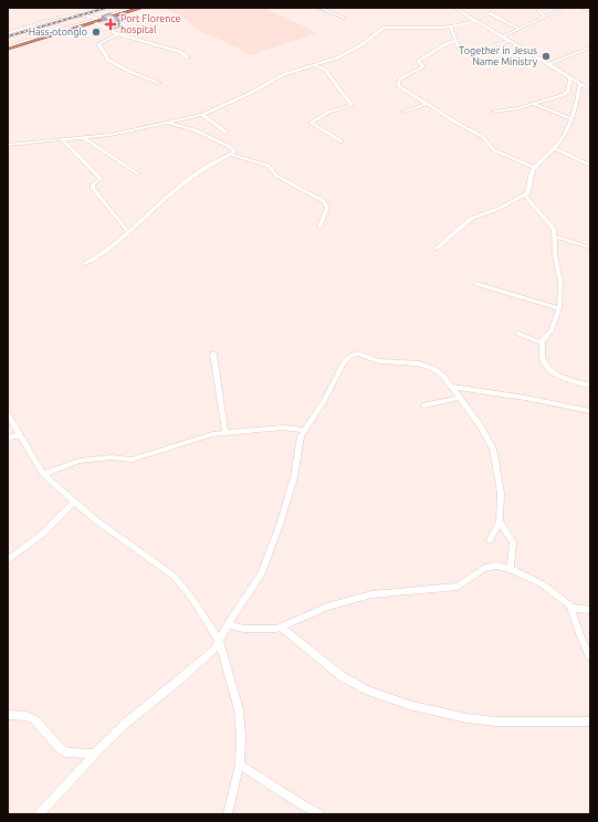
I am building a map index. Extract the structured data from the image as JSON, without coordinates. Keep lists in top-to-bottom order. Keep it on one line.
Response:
{"places":{"health":["Port Florence hospital"],"other":["Hass-otonglo","Together in Jesus Name Ministry"]}}
